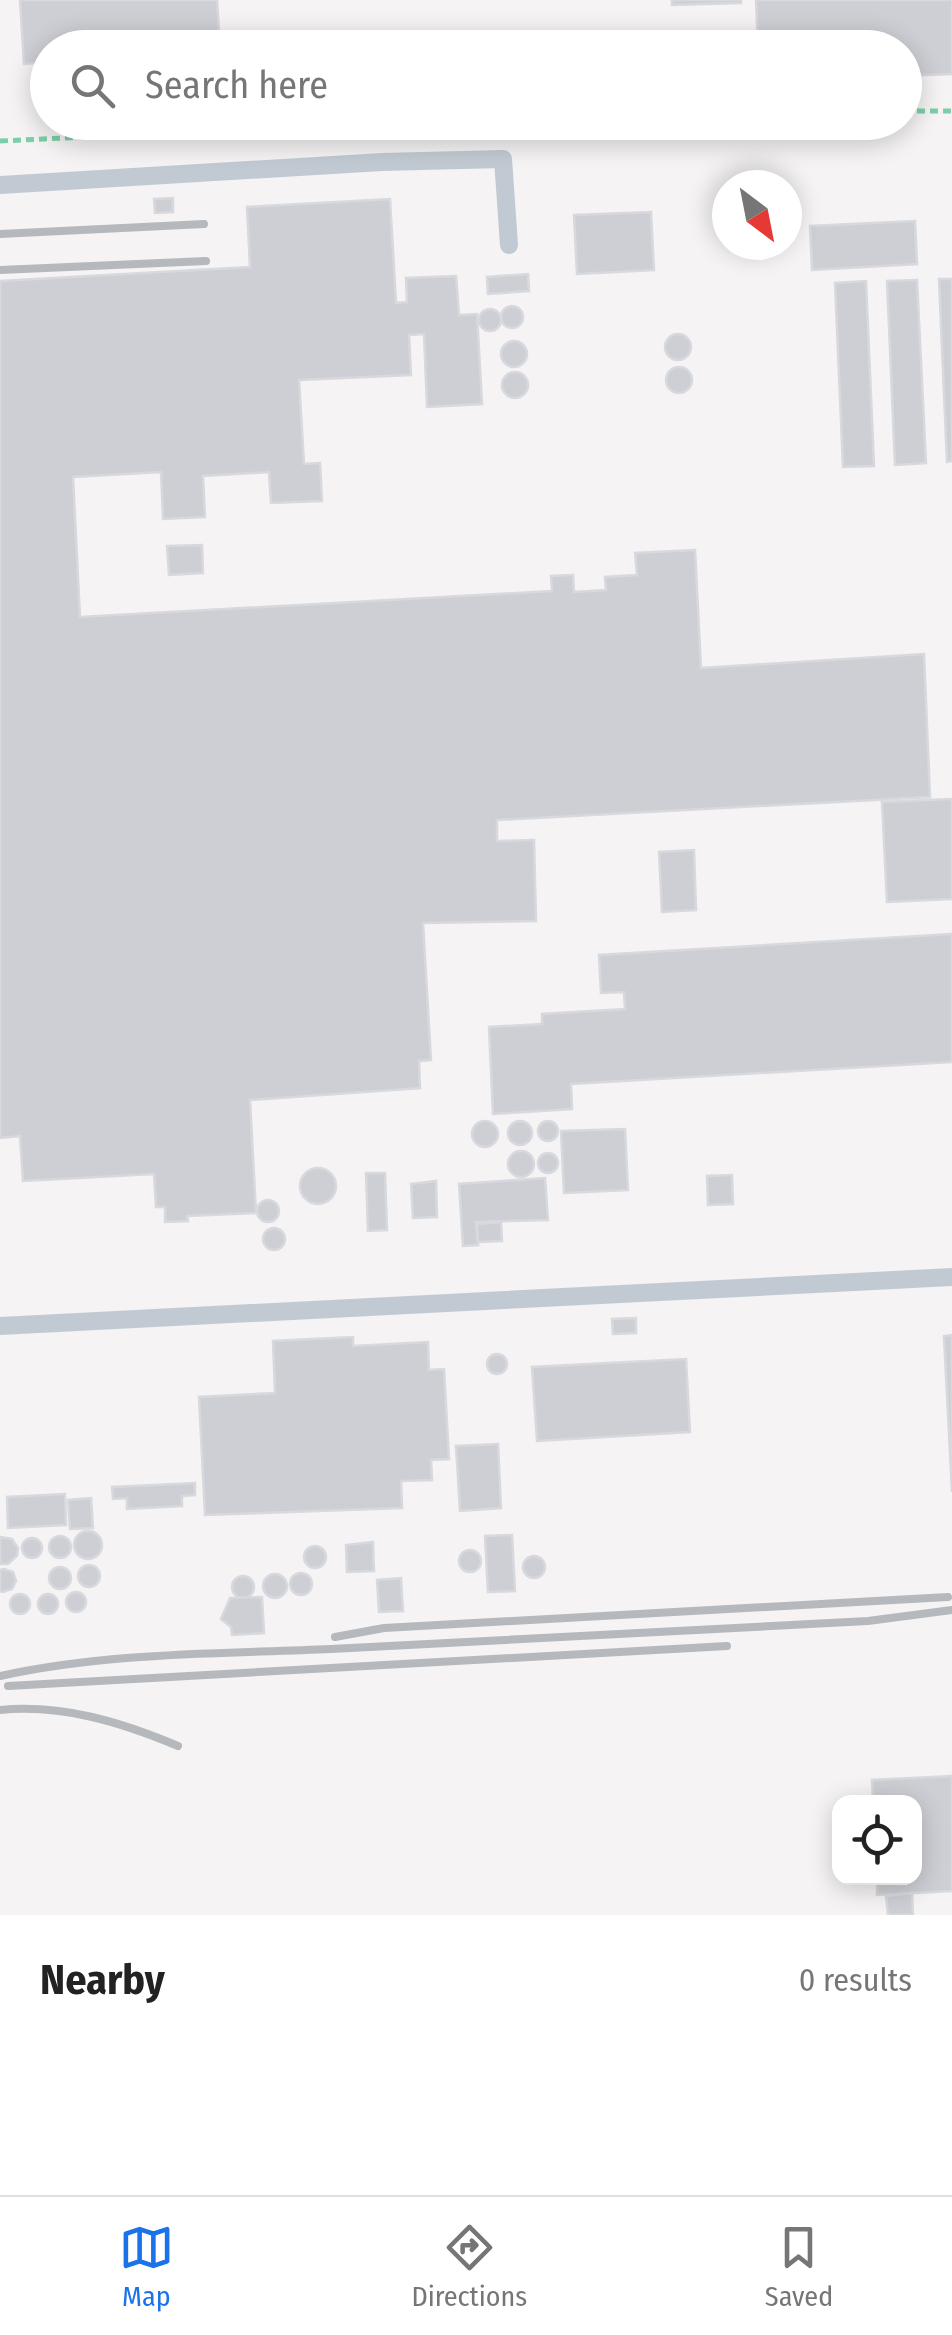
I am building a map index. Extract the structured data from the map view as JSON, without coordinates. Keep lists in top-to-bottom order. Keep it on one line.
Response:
{"north":"bottom right","page":{"search":"Search here","heading":["Nearby","0 results"],"nav":["Map","Directions","Saved"]}}
